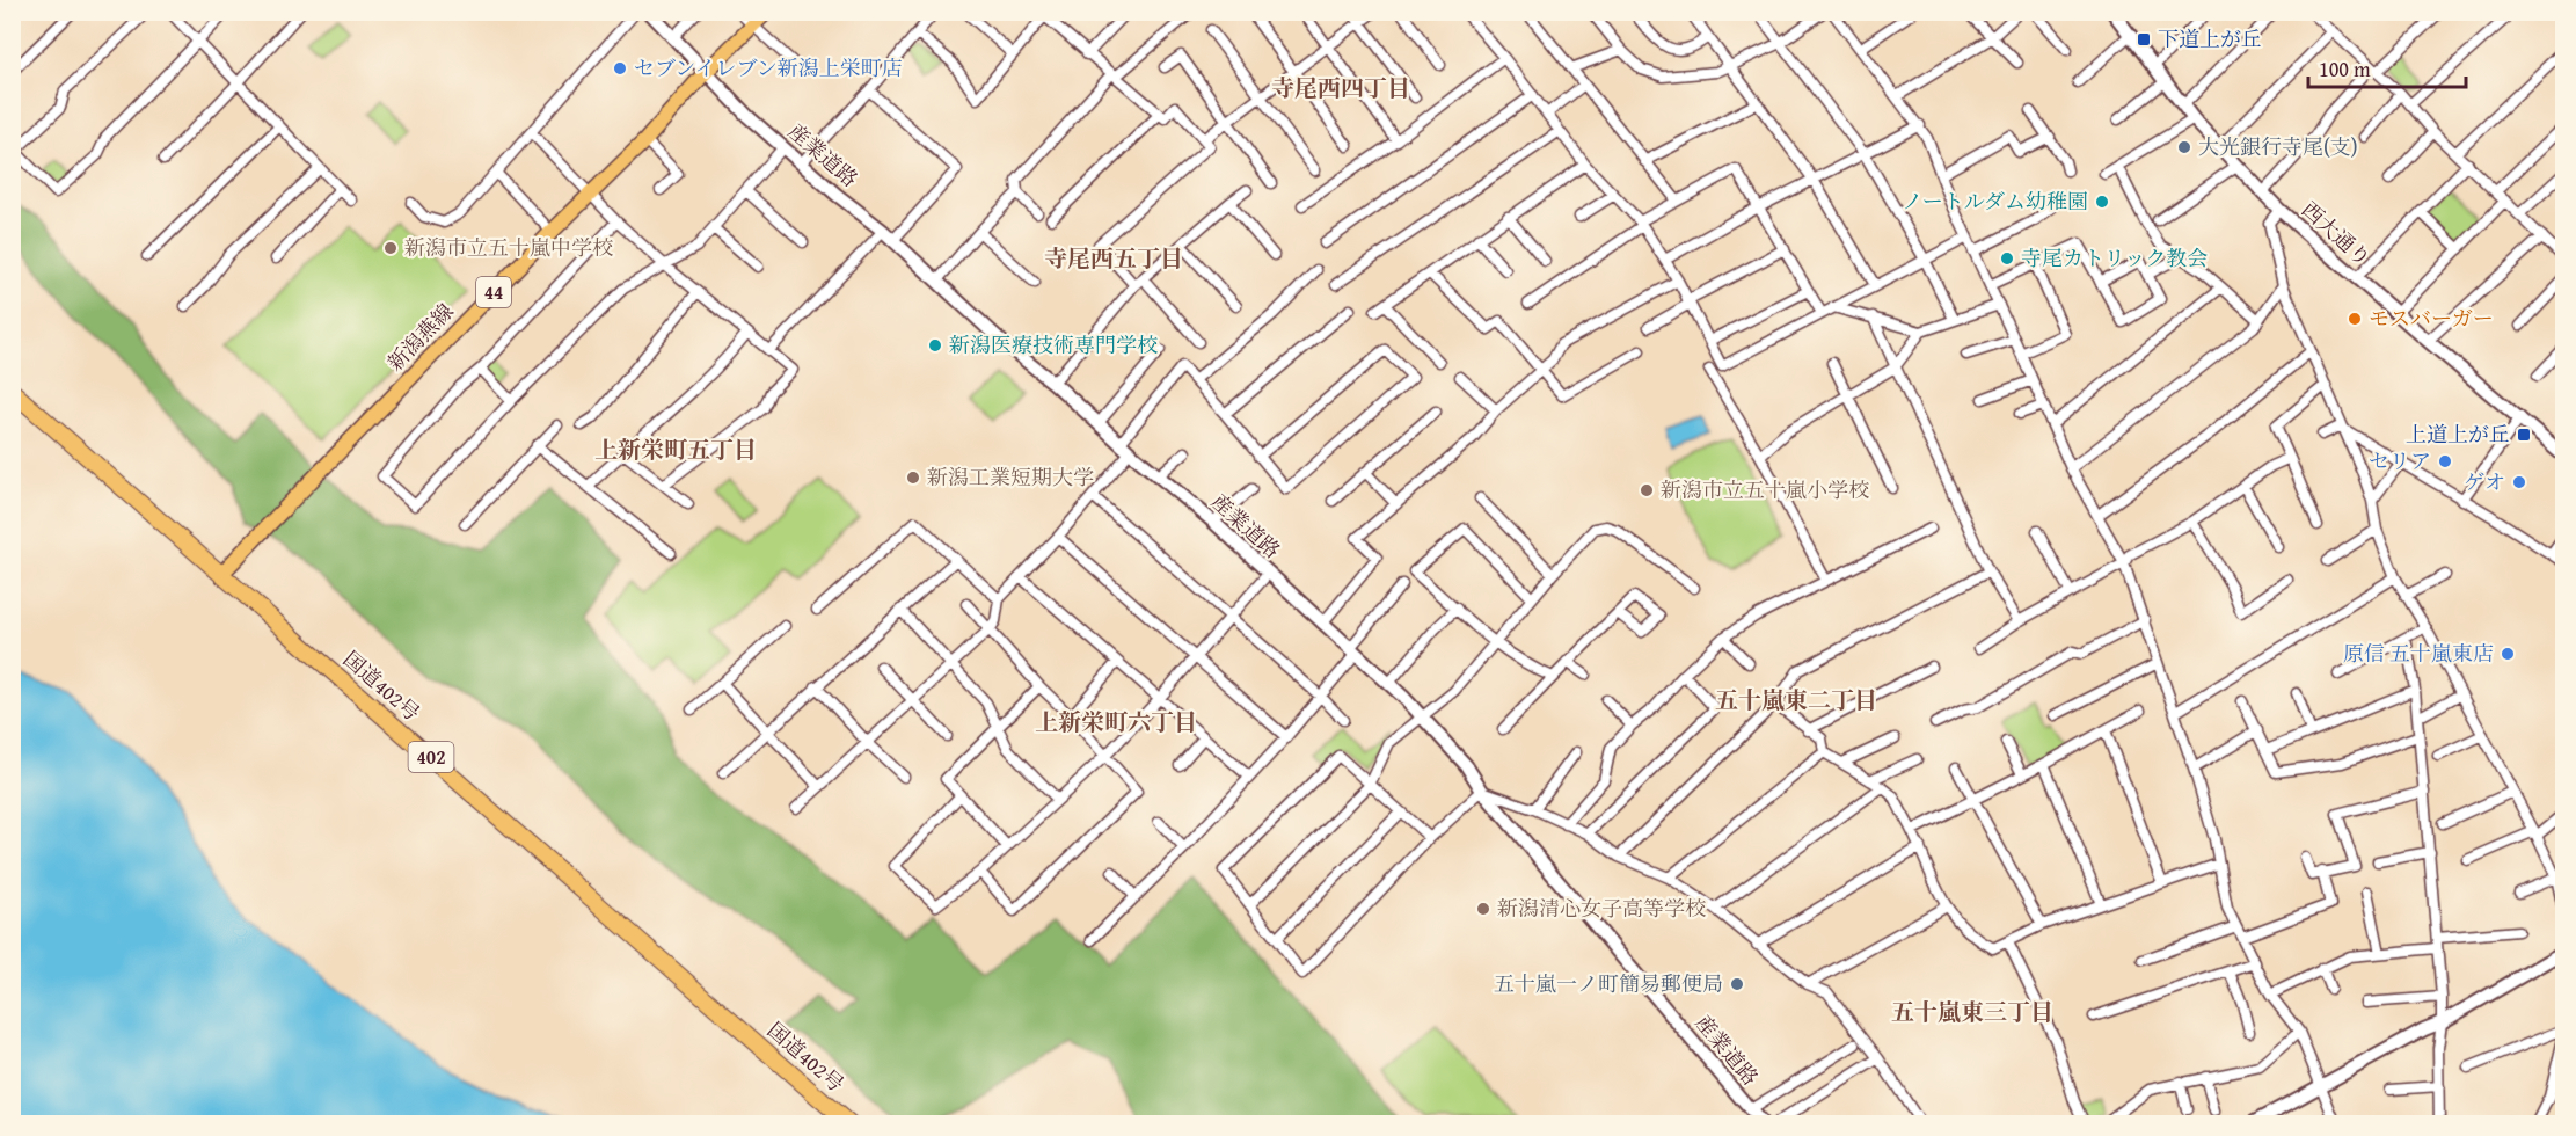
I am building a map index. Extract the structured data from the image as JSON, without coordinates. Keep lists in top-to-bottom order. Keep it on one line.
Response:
{"streets":{"highway":["国道402号","402"],"main road":["44","新潟燕線"],"street":["産業道路","西大通り"]},"crossings":[["産業道路","新潟燕線"],["新潟燕線","国道402号"]],"districts":["寺尾西四丁目","寺尾西五丁目","上新栄町五丁目","五十嵐東二丁目","上新栄町六丁目","五十嵐東三丁目"],"places":{"transit":["下道上が丘","上道上が丘"],"other":["セブンイレブン新潟上栄町店","大光銀行寺尾(支)","ノートルダム幼稚園","新潟市立五十嵐中学校","寺尾カトリック教会","モスバーガー","新潟医療技術専門学校","セリア","新潟工業短期大学","ゲオ","新潟市立五十嵐小学校","原信 五十嵐東店","新潟清心女子高等学校","五十嵐一ノ町簡易郵便局"]},"scale_bar":"100 m"}
